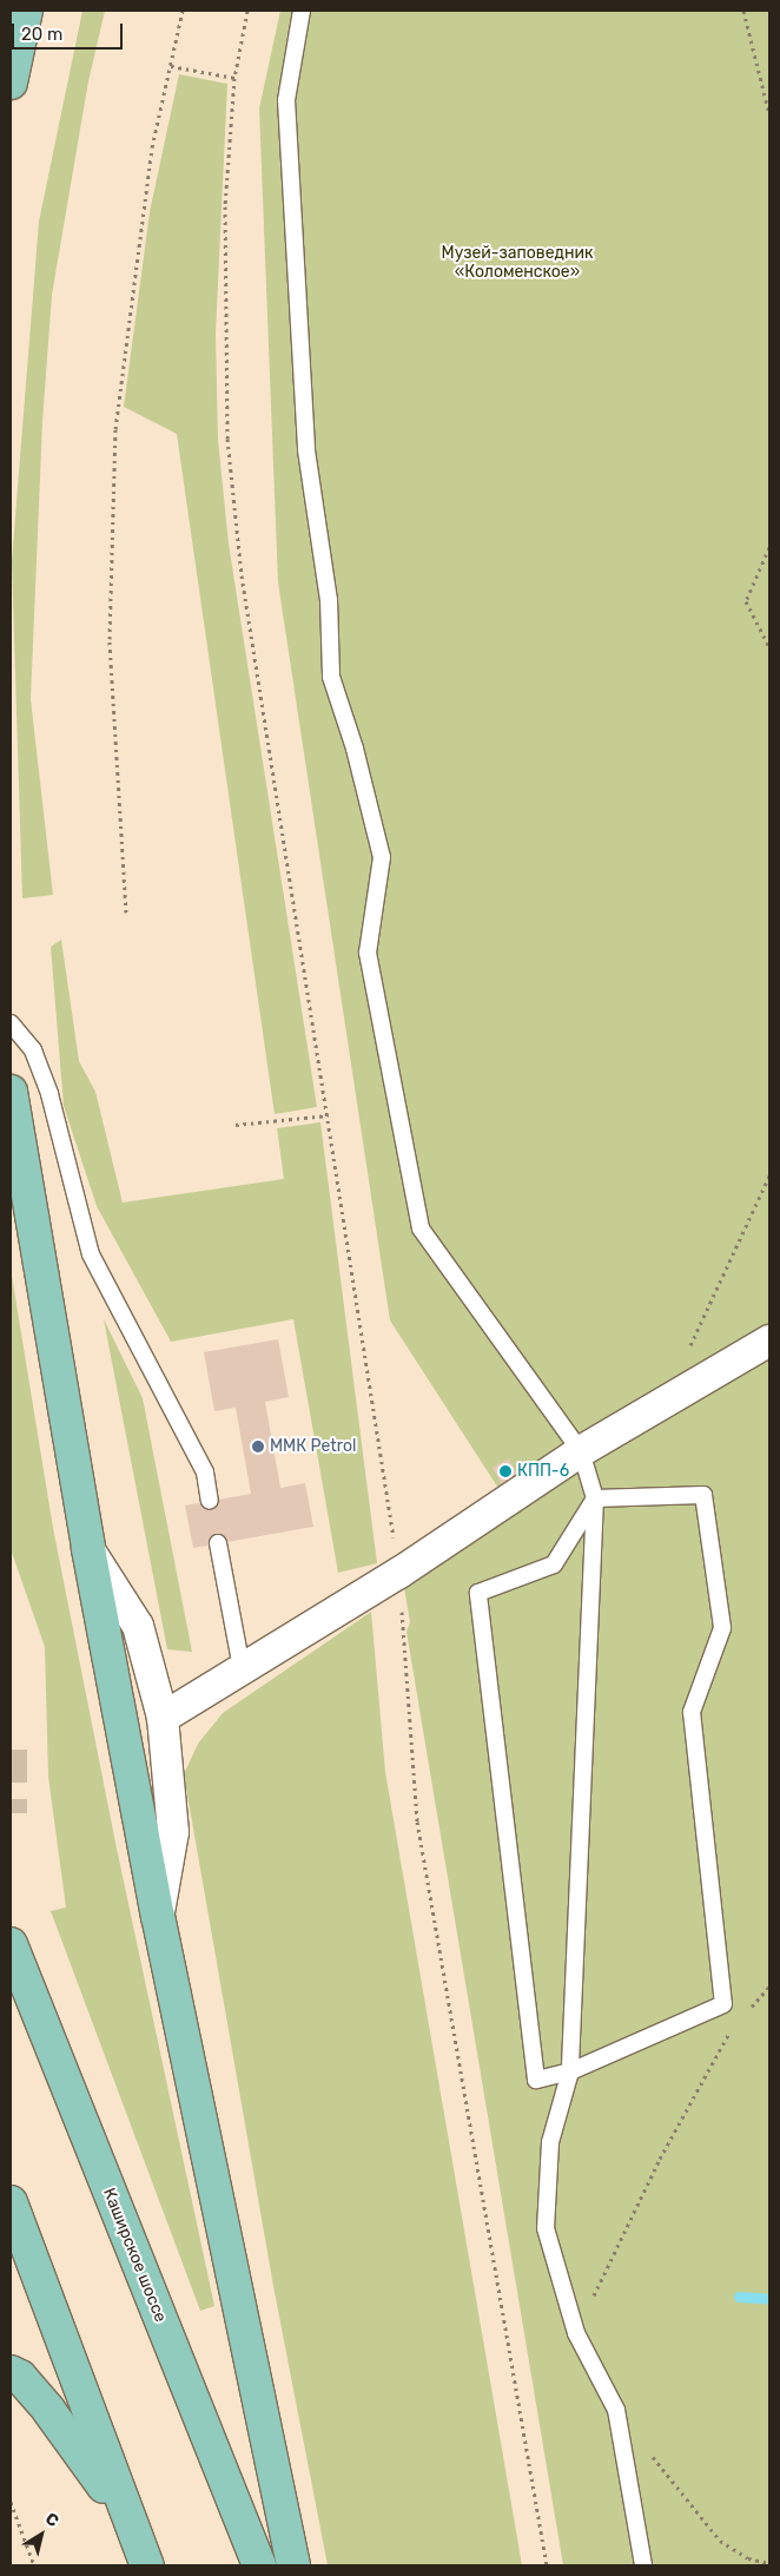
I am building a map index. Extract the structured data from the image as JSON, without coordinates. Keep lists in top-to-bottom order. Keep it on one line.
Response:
{"streets":{"main road":["Каширское шоссе"]},"parks":["Музей-заповедник «Коломенское»"],"places":["ММК Petrol","КПП-6"],"scale_bar":"20 m","north":"top right"}
